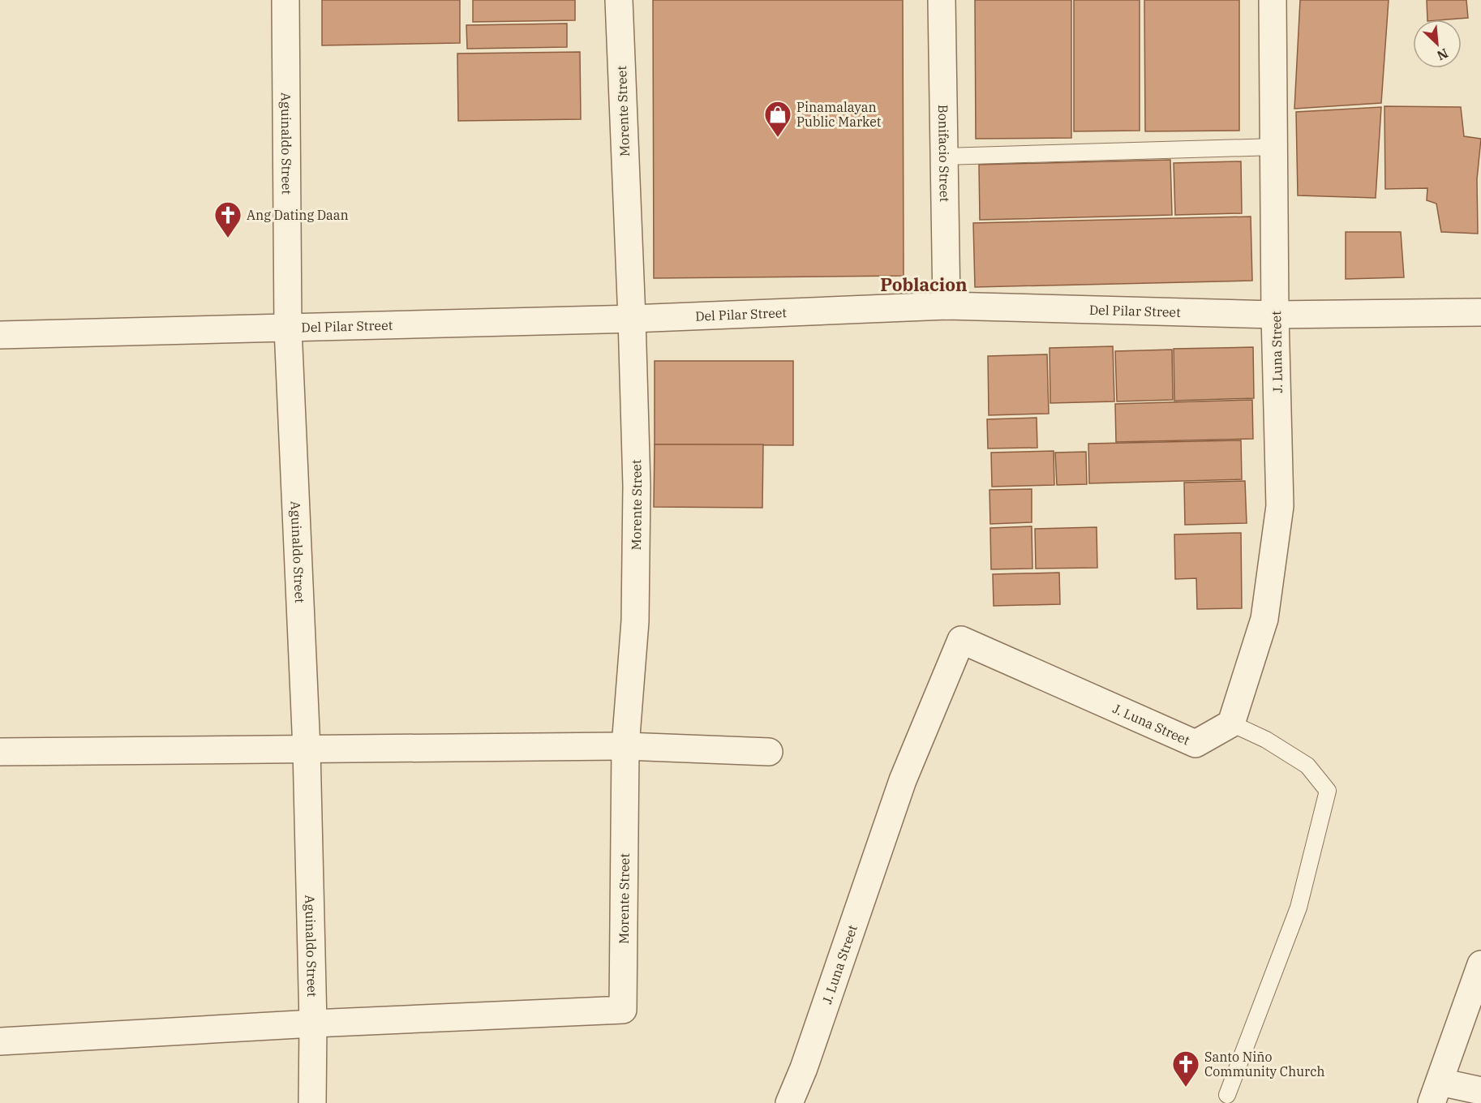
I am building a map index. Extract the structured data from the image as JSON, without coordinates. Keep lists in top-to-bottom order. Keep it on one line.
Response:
{"streets":{"street":["Morente Street","Aguinaldo Street","Bonifacio Street","Del Pilar Street","J. Luna Street"]},"crossings":[["Morente Street","Aguinaldo Street"],["Morente Street","Del Pilar Street"],["Aguinaldo Street","Del Pilar Street"],["Bonifacio Street","Del Pilar Street"],["Del Pilar Street","J. Luna Street"]],"districts":["Poblacion"],"places":{"shop":["Pinamalayan Public Market"],"church":["Ang Dating Daan","Santo Niño Community Church"]},"north":"bottom right"}
